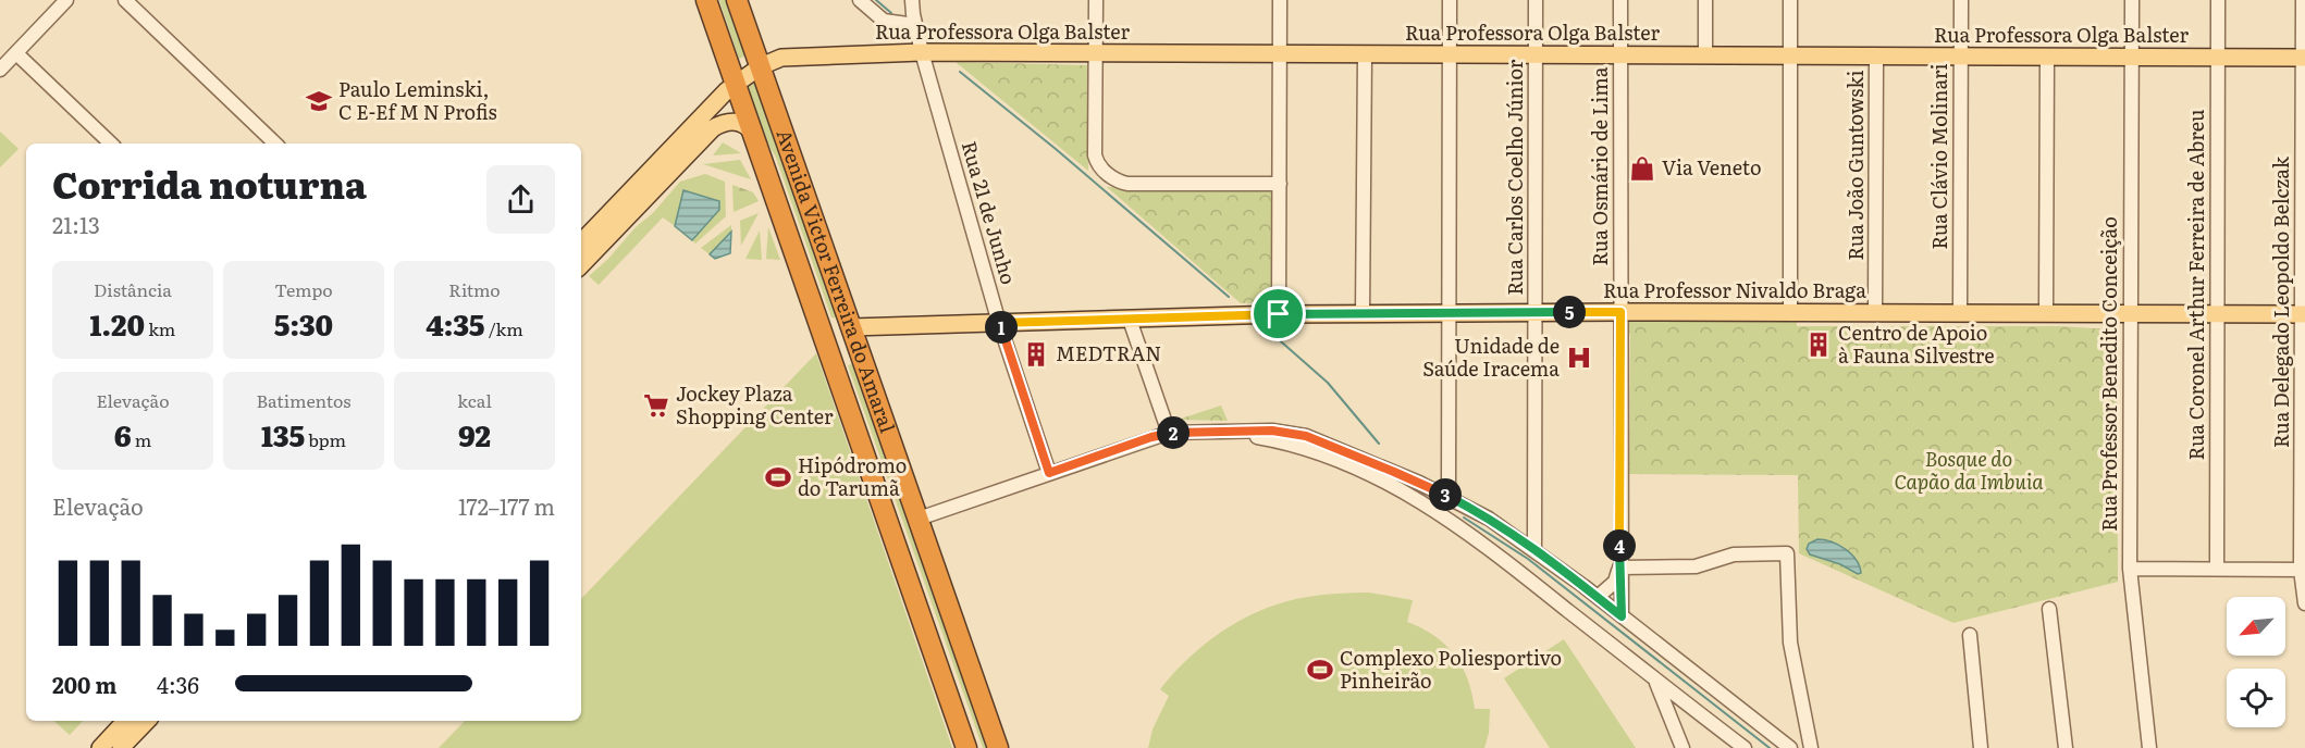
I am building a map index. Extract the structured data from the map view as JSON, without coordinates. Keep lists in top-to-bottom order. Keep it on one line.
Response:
{"streets":{"highway":["Avenida Victor Ferreira do Amaral"],"main road":["Rua Professora Olga Balster","Rua Professor Nivaldo Braga"],"street":["Rua Clávio Molinari","Rua João Guntowski","Rua Osmário de Lima","Rua Carlos Coelho Júnior","Rua 21 de Junho","Rua Coronel Arthur Ferreira de Abreu","Rua Delegado Leopoldo Belczak","Rua Professor Benedito Conceição"]},"crossings":[["Rua Professora Olga Balster","Rua Clávio Molinari"],["Rua Professora Olga Balster","Rua João Guntowski"],["Rua Professora Olga Balster","Rua Osmário de Lima"],["Rua Professora Olga Balster","Rua Carlos Coelho Júnior"],["Rua Professora Olga Balster","Rua 21 de Junho"],["Rua Professora Olga Balster","Avenida Victor Ferreira do Amaral"],["Rua Professora Olga Balster","Rua Coronel Arthur Ferreira de Abreu"],["Rua Professora Olga Balster","Rua Delegado Leopoldo Belczak"],["Rua Professora Olga Balster","Rua Professor Benedito Conceição"],["Rua Clávio Molinari","Rua Professor Nivaldo Braga"],["Rua João Guntowski","Rua Professor Nivaldo Braga"],["Rua Osmário de Lima","Rua Professor Nivaldo Braga"],["Rua Carlos Coelho Júnior","Rua Professor Nivaldo Braga"],["Rua 21 de Junho","Rua Professor Nivaldo Braga"],["Avenida Victor Ferreira do Amaral","Rua Professor Nivaldo Braga"],["Rua Coronel Arthur Ferreira de Abreu","Rua Professor Nivaldo Braga"],["Rua Professor Nivaldo Braga","Rua Delegado Leopoldo Belczak"],["Rua Professor Nivaldo Braga","Rua Professor Benedito Conceição"]],"parks":["Bosque do Capão da Imbuia"],"places":{"school or university":["Paulo Leminski, C E-Ef M N Profis"],"shop":["Via Veneto"],"building":["Centro de Apoio à Fauna Silvestre","MEDTRAN"],"hospital":["Unidade de Saúde Iracema"],"supermarket":["Jockey Plaza Shopping Center"],"sports":["Hipódromo do Tarumã","Complexo Poliesportivo Pinheirão"]},"north":"bottom left","page":{"heading":["Corrida noturna","21:13"],"stats":[["Distância","1.20 km"],["Tempo","5:30"],["Ritmo","4:35 /km"],["Elevação","6 m"],["Batimentos","135 bpm"],["kcal","92"]],"pins":["5","1","2","3","4"],"chart":["Elevação","172–177 m"],"list":[{"name":"200 m","note":"4:36"}]}}
